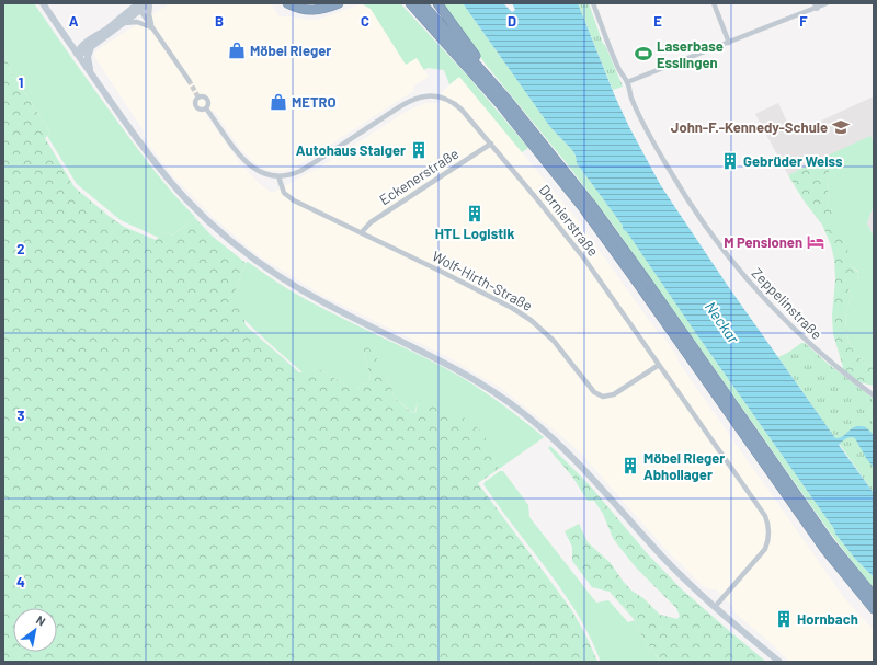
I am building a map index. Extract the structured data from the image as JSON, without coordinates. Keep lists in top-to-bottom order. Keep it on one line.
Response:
{"streets":{"street":["Eckenerstraße","Dornierstraße","Wolf-Hirth-Straße","Zeppelinstraße"]},"crossings":[["Eckenerstraße","Dornierstraße"],["Eckenerstraße","Wolf-Hirth-Straße"],["Dornierstraße","Wolf-Hirth-Straße"]],"water":["Neckar"],"places":{"shop":["Möbel Rieger","METRO"],"sports":["Laserbase Esslingen"],"school or university":["John-F.-Kennedy-Schule"],"building":["Autohaus Staiger","Gebrüder Weiss","HTL Logistik","Möbel Rieger Abhollager","Hornbach"],"hotel":["M Pensionen"]},"north":"top right","grid":{"columns":["A","B","C","D","E","F"],"rows":["1","2","3","4"]}}
